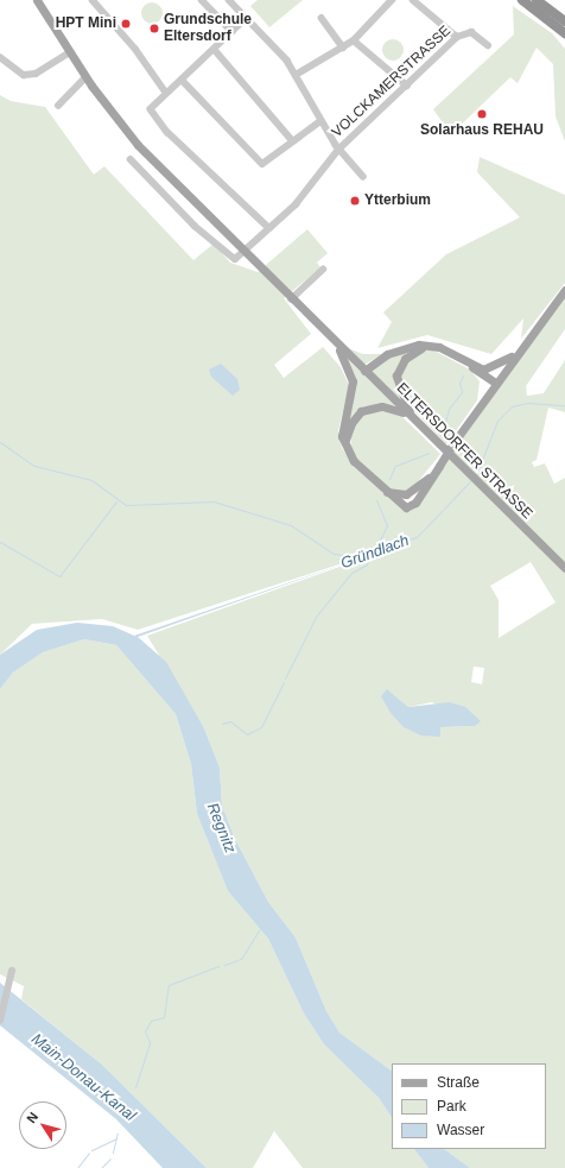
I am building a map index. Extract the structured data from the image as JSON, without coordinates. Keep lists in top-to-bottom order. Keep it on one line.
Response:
{"streets":{"main road":["ELTERSDORFER STRASSE"],"street":["VOLCKAMERSTRASSE"]},"crossings":[["VOLCKAMERSTRASSE","ELTERSDORFER STRASSE"]],"water":["Gründlach","Regnitz","Main-Donau-Kanal"],"places":["HPT Mini","Grundschule Eltersdorf","Solarhaus REHAU","Ytterbium"],"legend":["Straße","Park","Wasser"],"north":"top left"}
